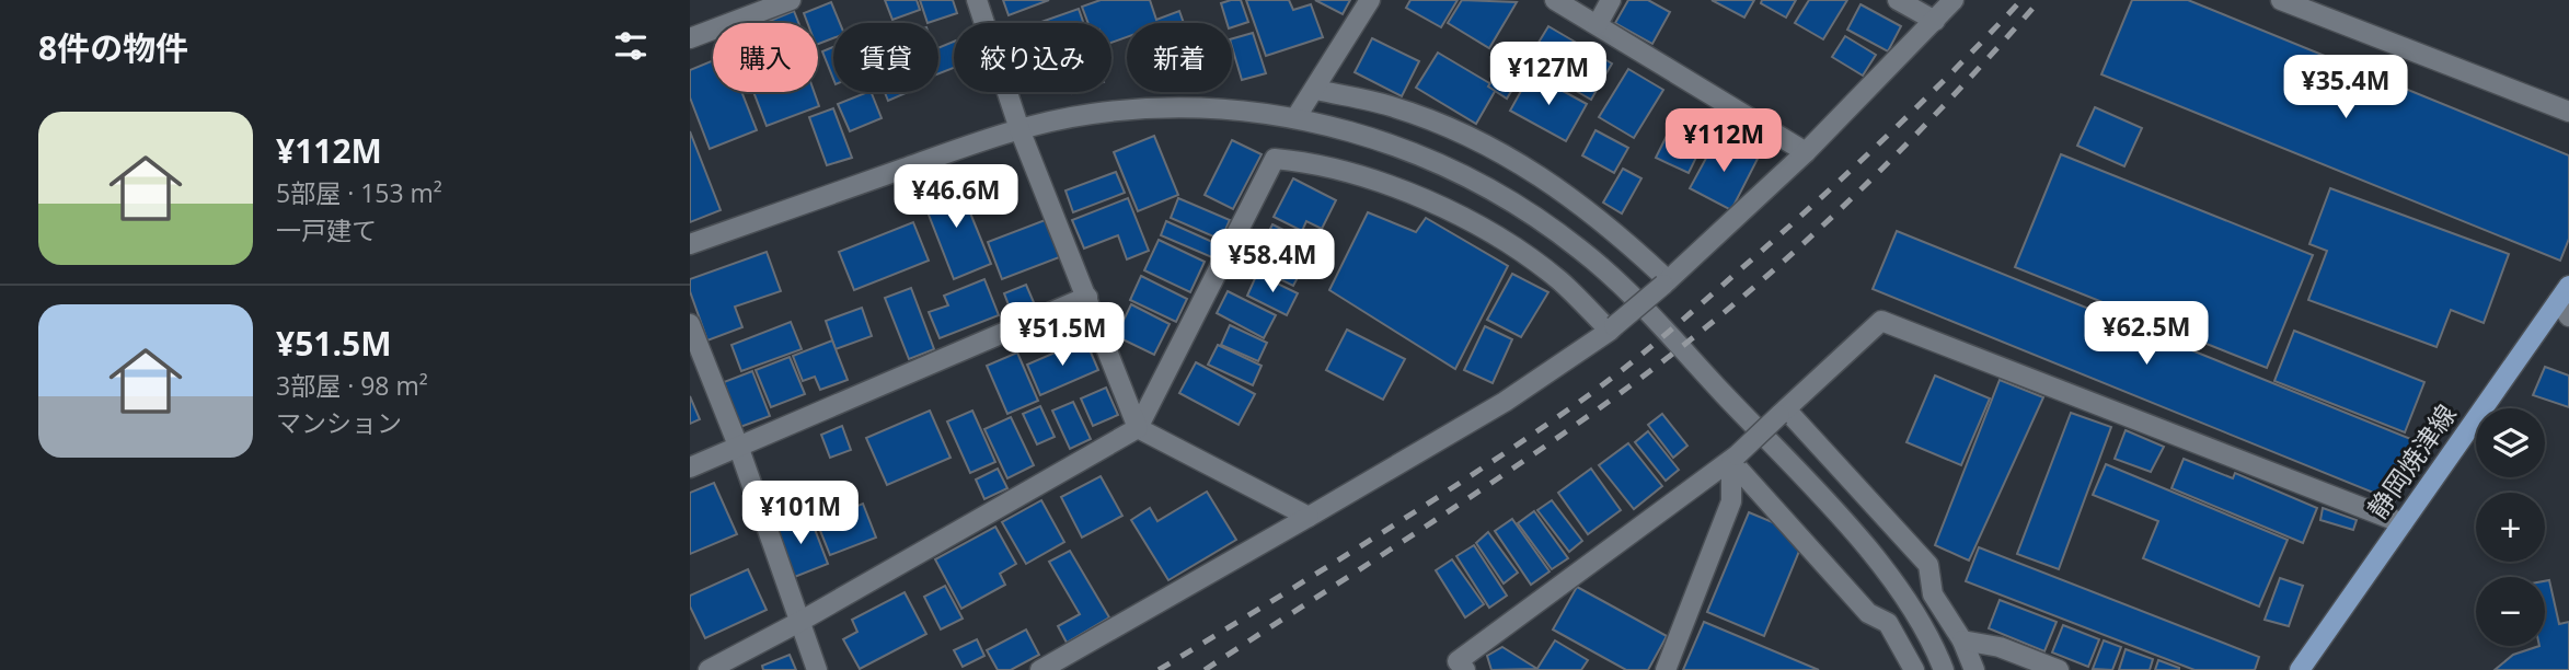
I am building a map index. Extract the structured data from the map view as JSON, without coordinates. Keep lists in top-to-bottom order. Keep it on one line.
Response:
{"streets":{"main road":["静岡焼津線"]},"page":{"heading":"8件の物件","chip":["購入","賃貸","絞り込み","新着"],"price":["¥127M","¥35.4M","¥112M","¥46.6M","¥58.4M","¥62.5M","¥51.5M","¥101M"],"list":[{"name":"¥112M","note":"5部屋 · 153 m² · 一戸建て"},{"name":"¥51.5M","note":"3部屋 · 98 m² · マンション"}],"map_buttons":["+","−"]}}
